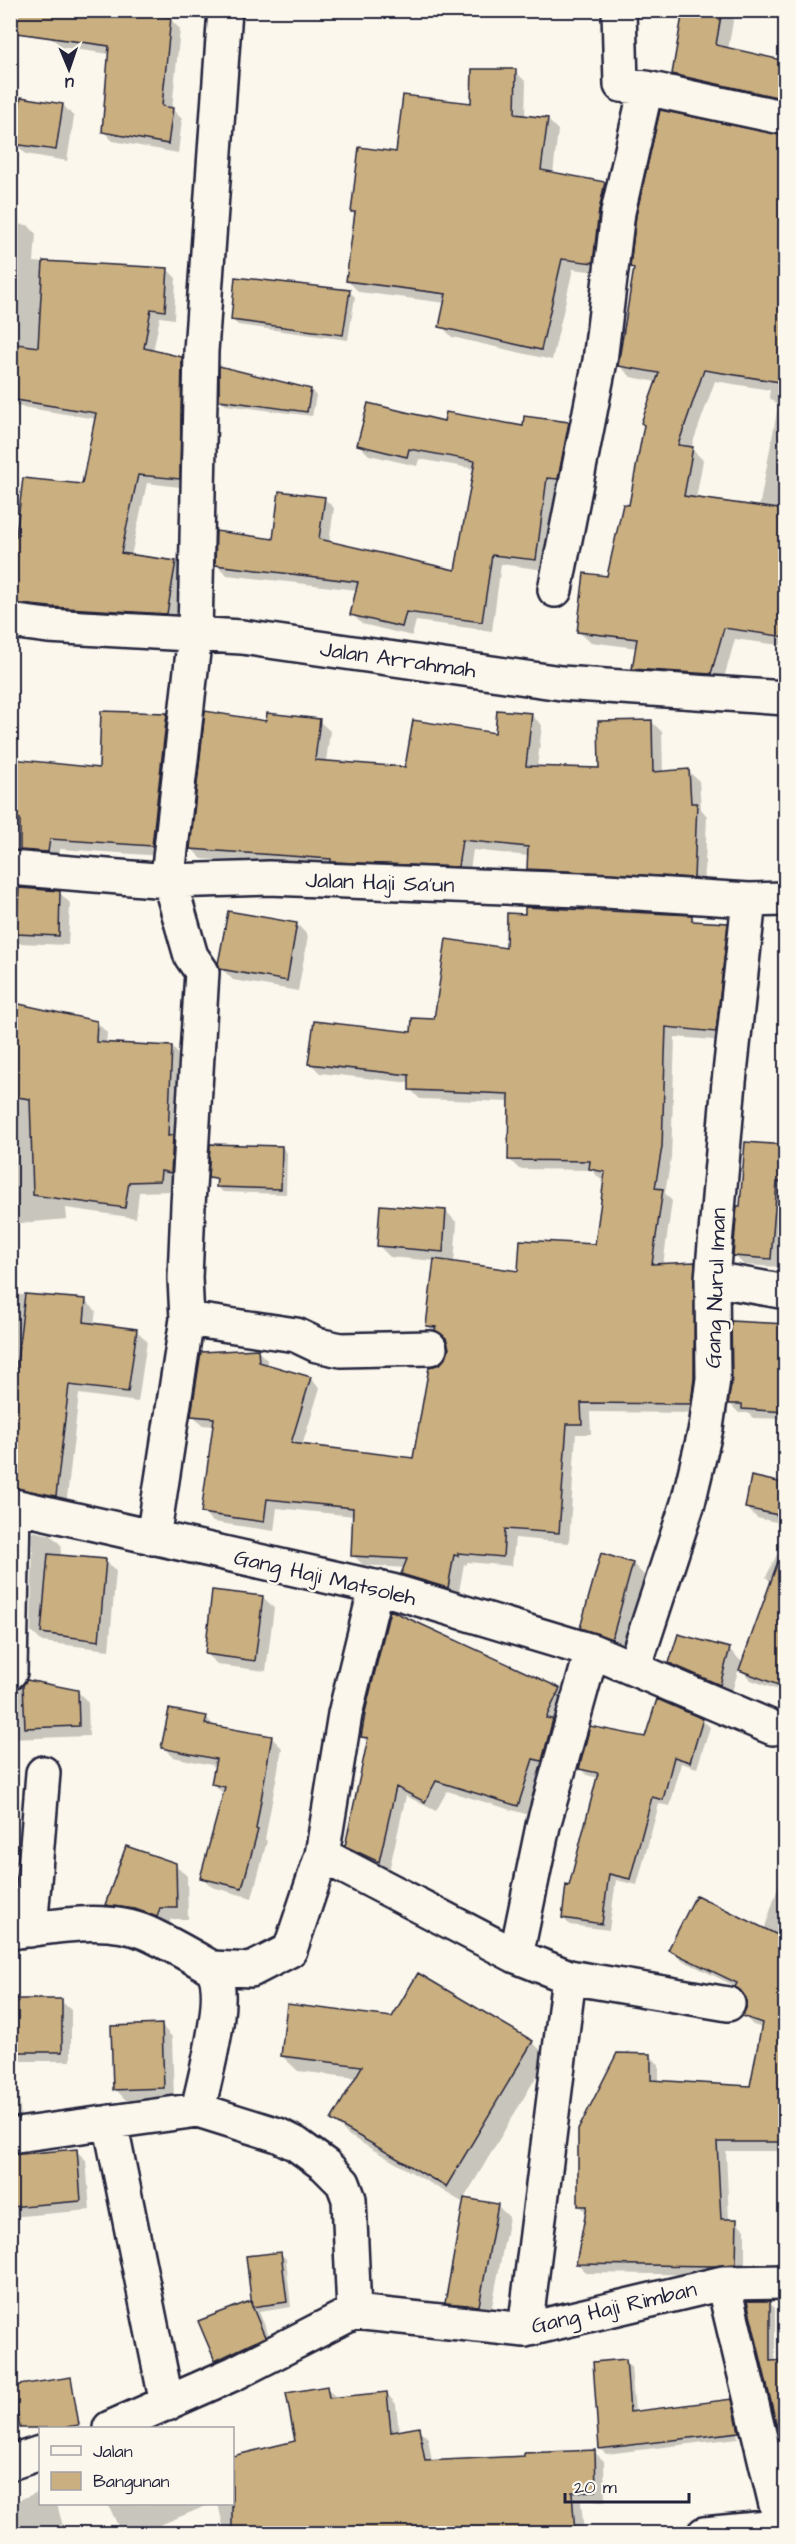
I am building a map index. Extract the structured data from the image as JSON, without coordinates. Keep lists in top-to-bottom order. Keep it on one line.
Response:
{"streets":{"street":["Jalan Arrahmah","Jalan Haji Sa'un","Gang Nurul Iman","Gang Haji Matsoleh","Gang Haji Rimban"]},"crossings":[["Jalan Haji Sa'un","Gang Nurul Iman"],["Gang Nurul Iman","Gang Haji Matsoleh"]],"legend":["Jalan","Bangunan"],"scale_bar":"20 m","north":"bottom"}
